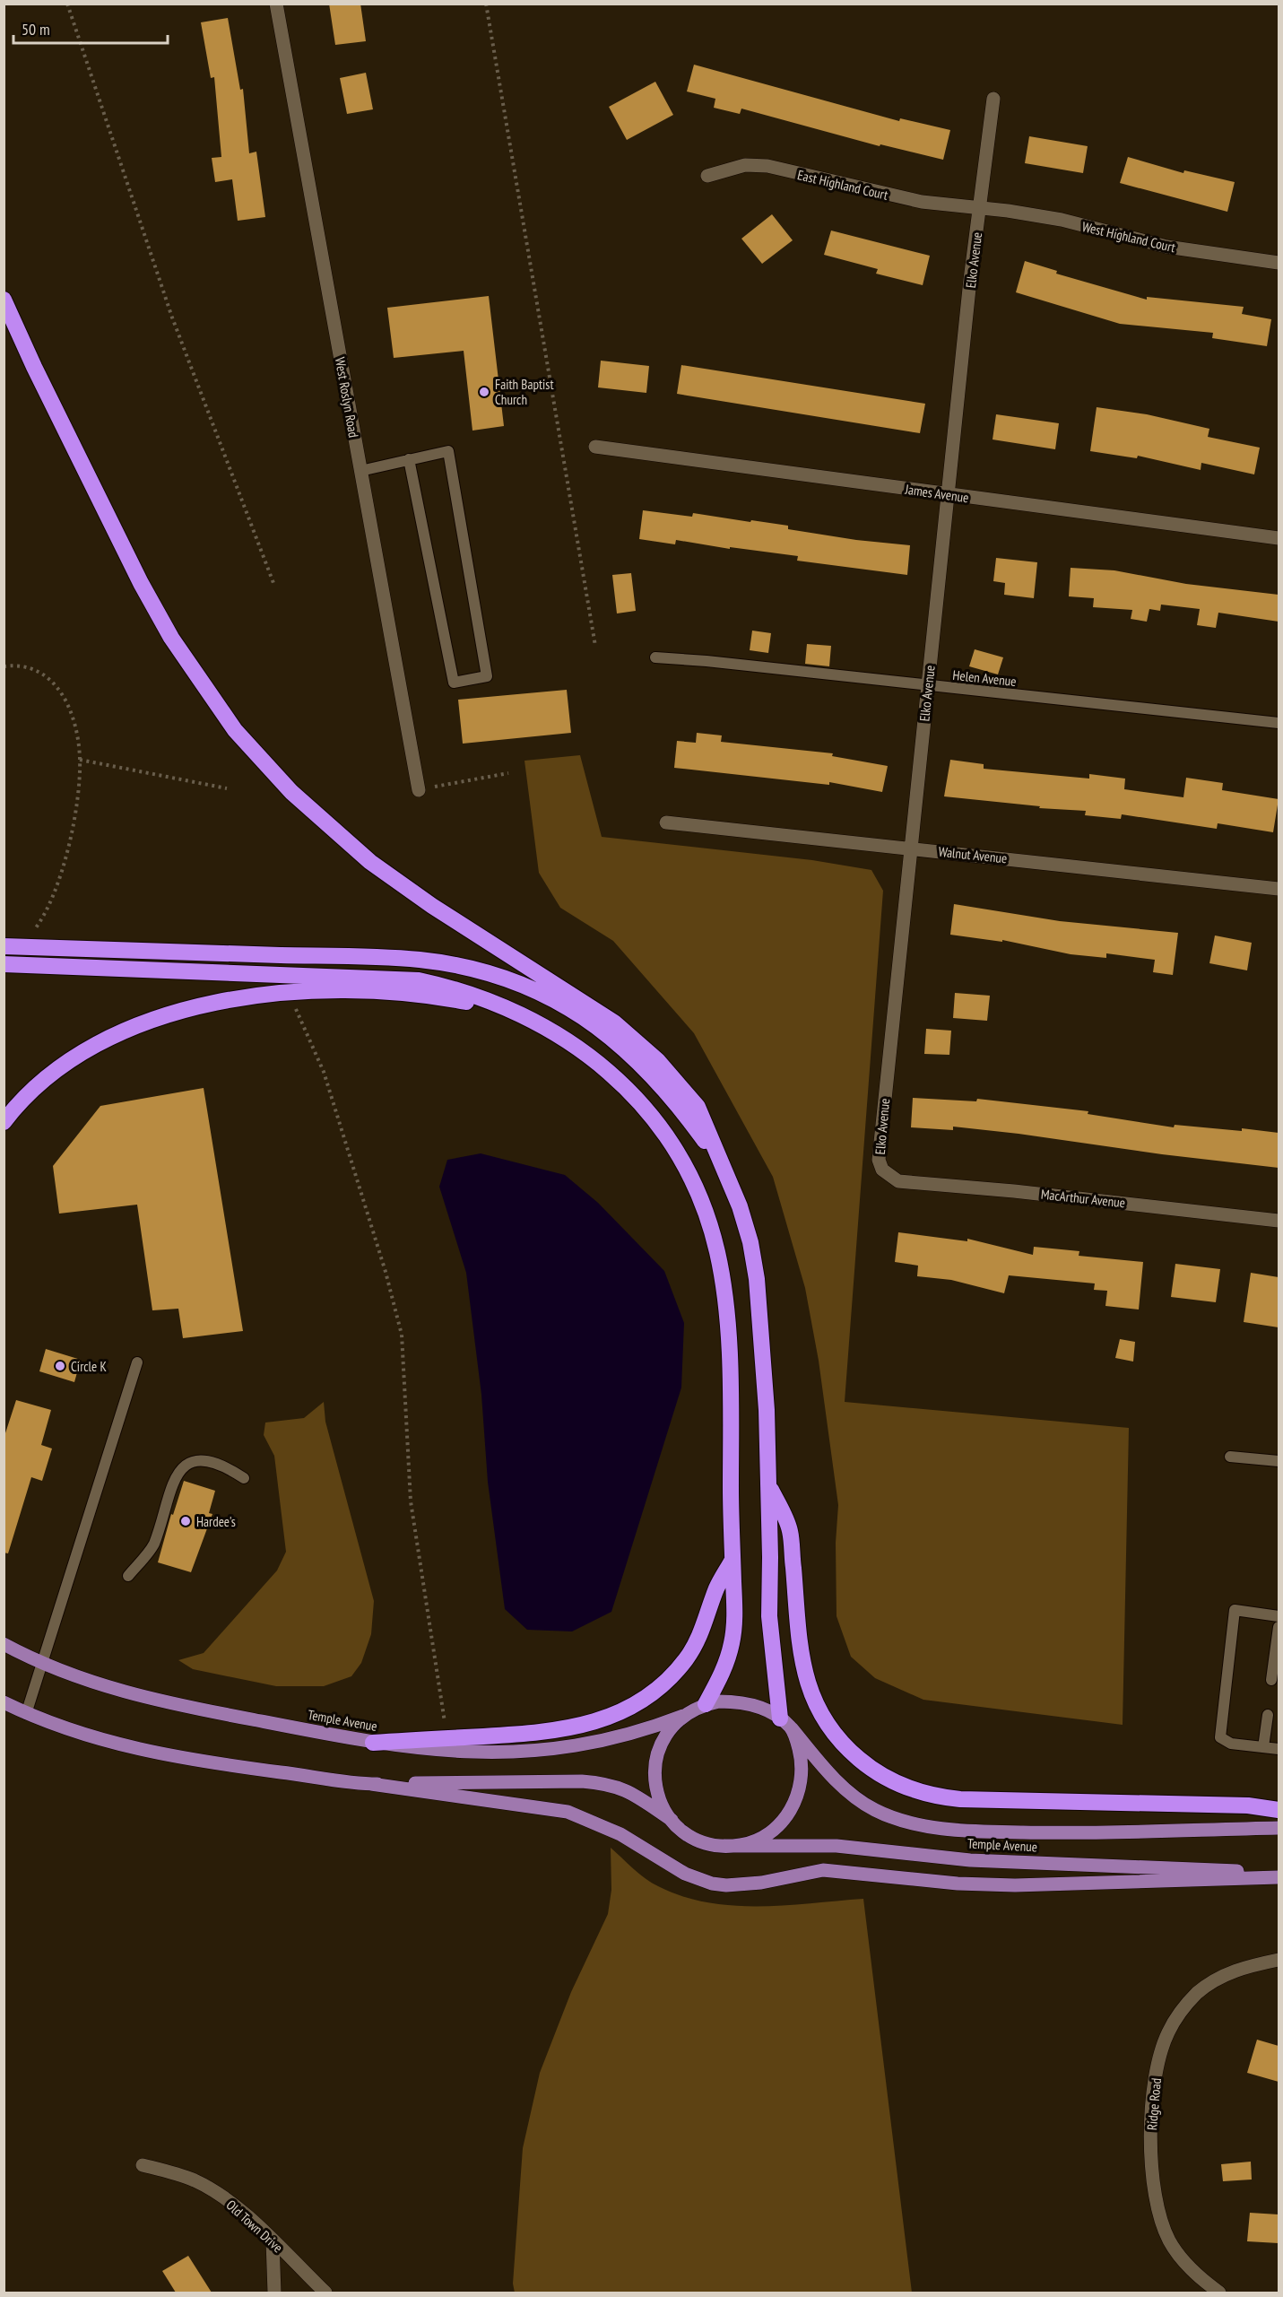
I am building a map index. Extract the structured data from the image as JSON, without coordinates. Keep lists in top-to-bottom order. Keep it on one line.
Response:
{"streets":{"main road":["Temple Avenue"],"street":["East Highland Court","West Highland Court","Elko Avenue","West Roslyn Road","James Avenue","Walnut Avenue","MacArthur Avenue","Ridge Road","Old Town Drive"],"lane":["Helen Avenue"]},"crossings":[["East Highland Court","West Highland Court"],["East Highland Court","Elko Avenue"],["West Highland Court","Elko Avenue"],["Elko Avenue","James Avenue"],["Elko Avenue","Helen Avenue"],["Elko Avenue","Walnut Avenue"],["Elko Avenue","MacArthur Avenue"]],"places":["Faith Baptist Church","Circle K","Hardee's"],"scale_bar":"50 m"}
